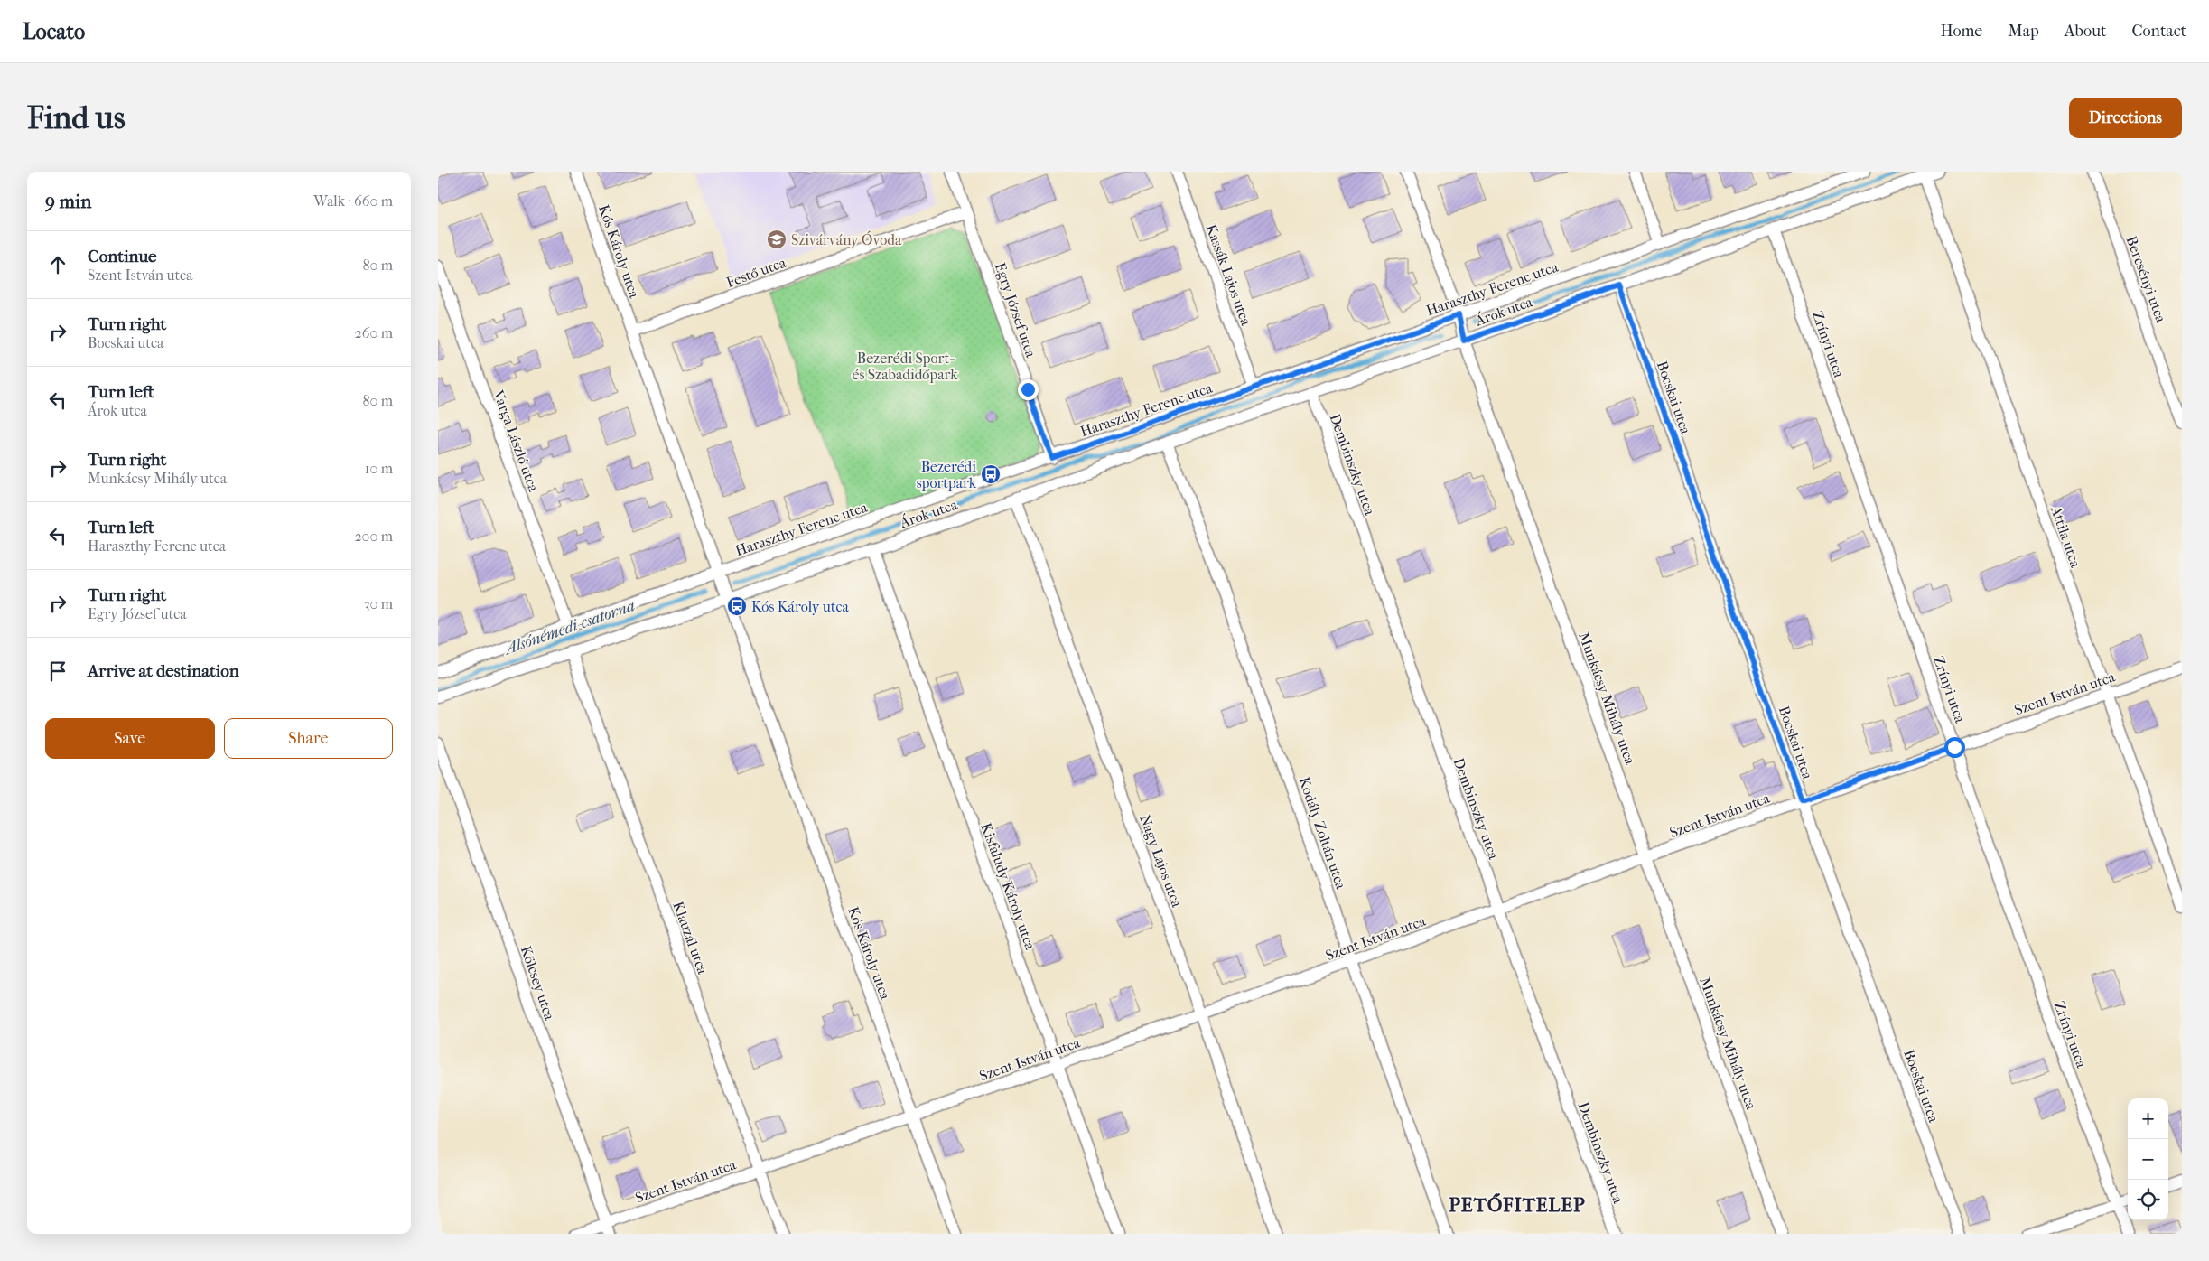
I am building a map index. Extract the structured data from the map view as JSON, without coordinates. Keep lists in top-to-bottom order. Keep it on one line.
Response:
{"streets":{"street":["Kós Károly utca","Festő utca","Kassák Lajos utca","Bercsényi utca","Haraszthy Ferenc utca","Egry József utca","Árok utca","Zrínyi utca","Bocskai utca","Varga László utca","Dembinszky utca","Attila utca","Szent István utca","Munkácsy Mihály utca","Kodály Zoltán utca","Nagy Lajos utca","Kisfaludy Károly utca","Klauzál utca","Kölcsey utca"]},"crossings":[["Kós Károly utca","Festő utca"],["Kós Károly utca","Haraszthy Ferenc utca"],["Kós Károly utca","Árok utca"],["Kós Károly utca","Szent István utca"],["Festő utca","Egry József utca"],["Kassák Lajos utca","Haraszthy Ferenc utca"],["Haraszthy Ferenc utca","Egry József utca"],["Haraszthy Ferenc utca","Varga László utca"],["Haraszthy Ferenc utca","Munkácsy Mihály utca"],["Árok utca","Zrínyi utca"],["Árok utca","Bocskai utca"],["Árok utca","Dembinszky utca"],["Árok utca","Attila utca"],["Árok utca","Munkácsy Mihály utca"],["Árok utca","Kodály Zoltán utca"],["Árok utca","Nagy Lajos utca"],["Árok utca","Kisfaludy Károly utca"],["Árok utca","Klauzál utca"],["Zrínyi utca","Szent István utca"],["Bocskai utca","Szent István utca"],["Dembinszky utca","Szent István utca"],["Attila utca","Szent István utca"],["Szent István utca","Munkácsy Mihály utca"],["Szent István utca","Kodály Zoltán utca"],["Szent István utca","Nagy Lajos utca"],["Szent István utca","Kisfaludy Károly utca"],["Szent István utca","Klauzál utca"],["Szent István utca","Kölcsey utca"]],"districts":["PETŐFITELEP"],"water":["Alsónémedi-csatorna"],"parks":["Bezerédi Sport- és Szabadidőpark"],"places":{"school or university":["Szivárvány Óvoda"],"bus stop":["Bezerédi sportpark","Kós Károly utca"]},"page":{"header":"Locato","nav":["Home","Map","About","Contact"],"buttons":["Directions",["Save","Share"]],"title":"Find us","heading":["9 min","Walk · 660 m"],"list":[["Continue","Szent István utca","80 m"],["Turn right","Bocskai utca","260 m"],["Turn left","Árok utca","80 m"],["Turn right","Munkácsy Mihály utca","10 m"],["Turn left","Haraszthy Ferenc utca","200 m"],["Turn right","Egry József utca","30 m"],"Arrive at destination"],"map_buttons":["+","−"]}}
